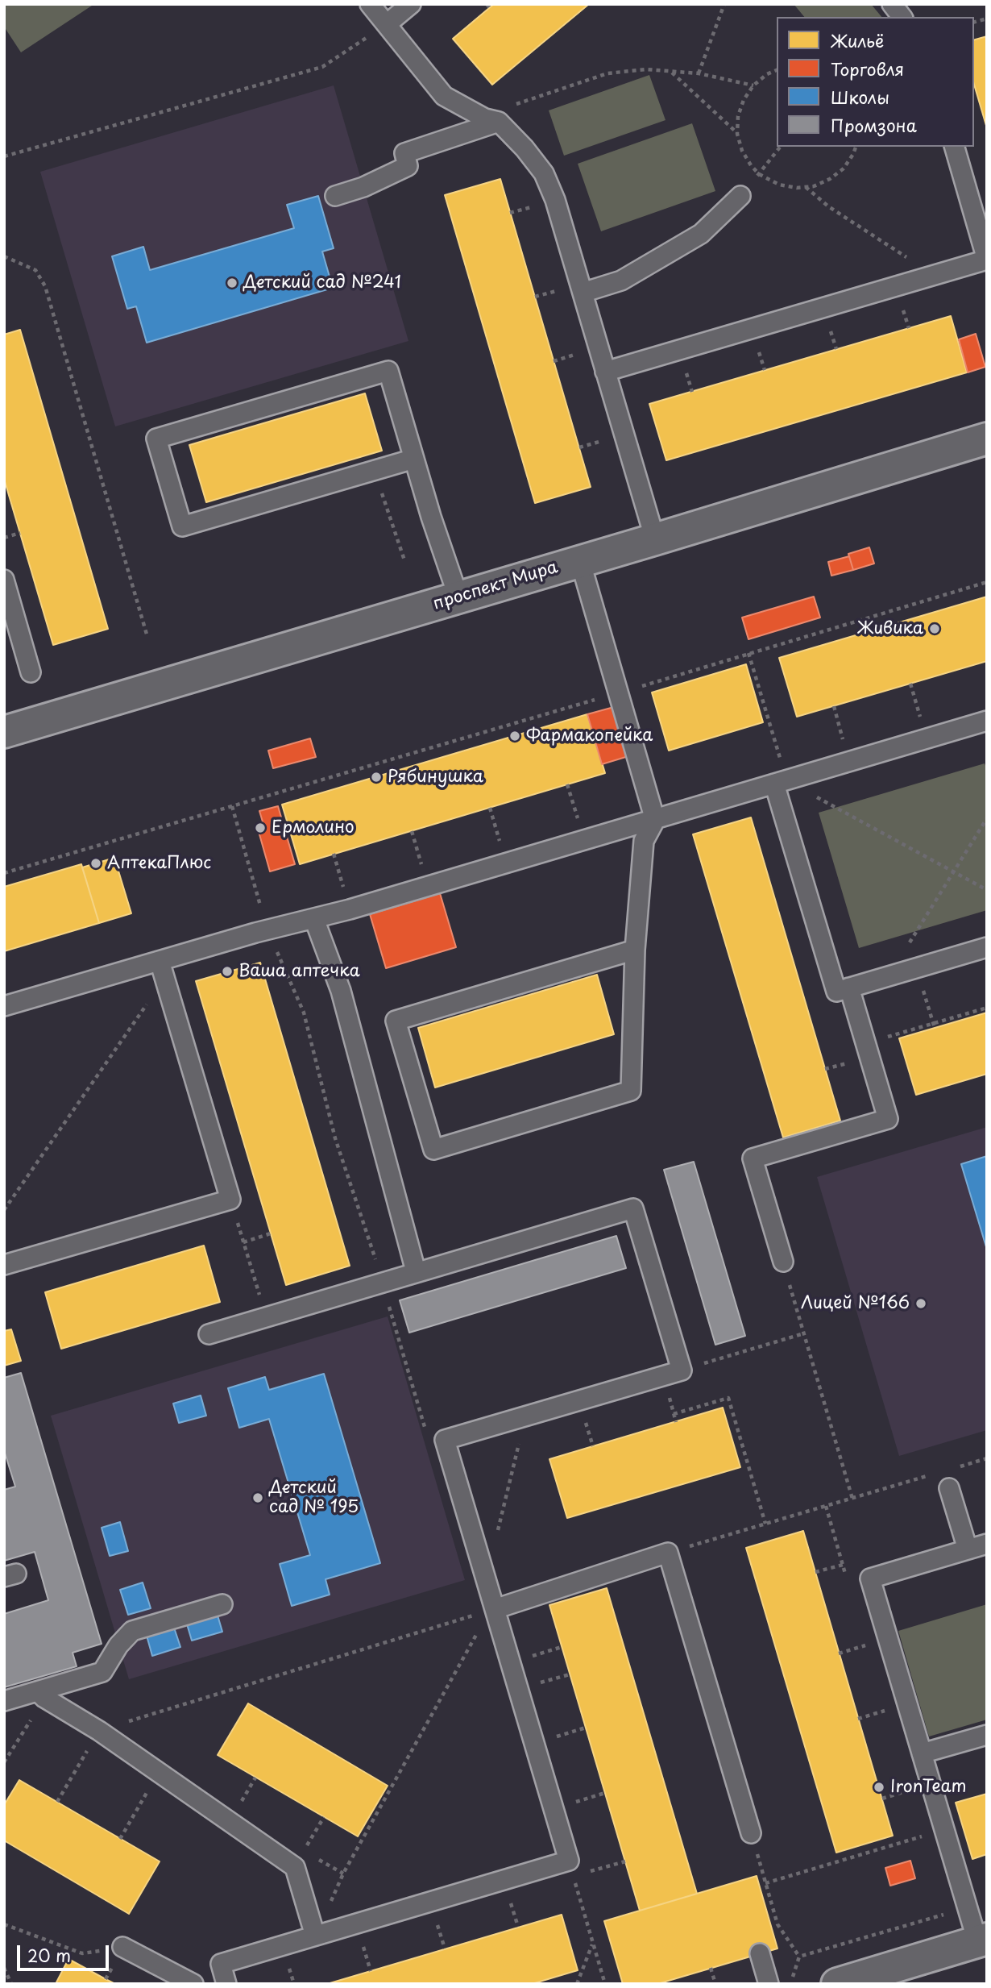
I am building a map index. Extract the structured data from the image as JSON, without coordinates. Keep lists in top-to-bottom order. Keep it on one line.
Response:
{"streets":{"main road":["проспект Мира"]},"places":["Детский сад №241","Живика","Фармакопейка","Рябинушка","Ермолино","АптекаПлюс","Ваша аптечка","Лицей №166","Детский сад № 195","IronTeam"],"legend":["Жильё","Торговля","Школы","Промзона"],"scale_bar":"20 m"}
